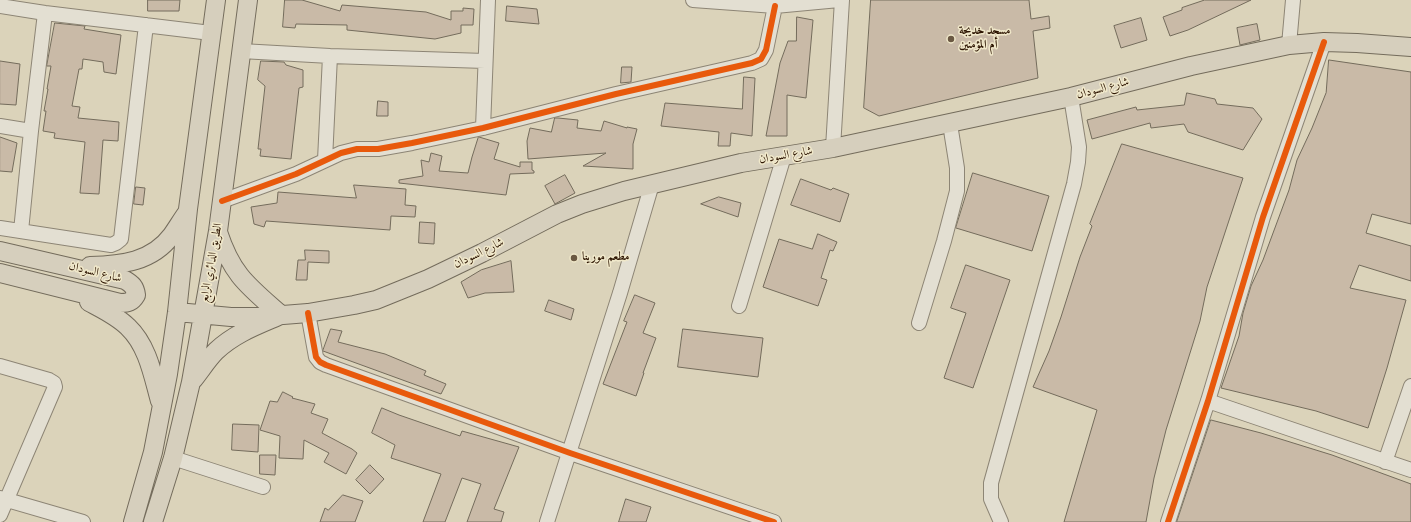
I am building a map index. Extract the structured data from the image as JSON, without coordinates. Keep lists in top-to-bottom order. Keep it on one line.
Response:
{"streets":{"main road":["شارع السودان","الطريق الدائري الرابع"]},"crossings":[["شارع السودان","الطريق الدائري الرابع"]],"places":["مسجد خديجة أم المؤمنين","مطعم مورينا"]}
